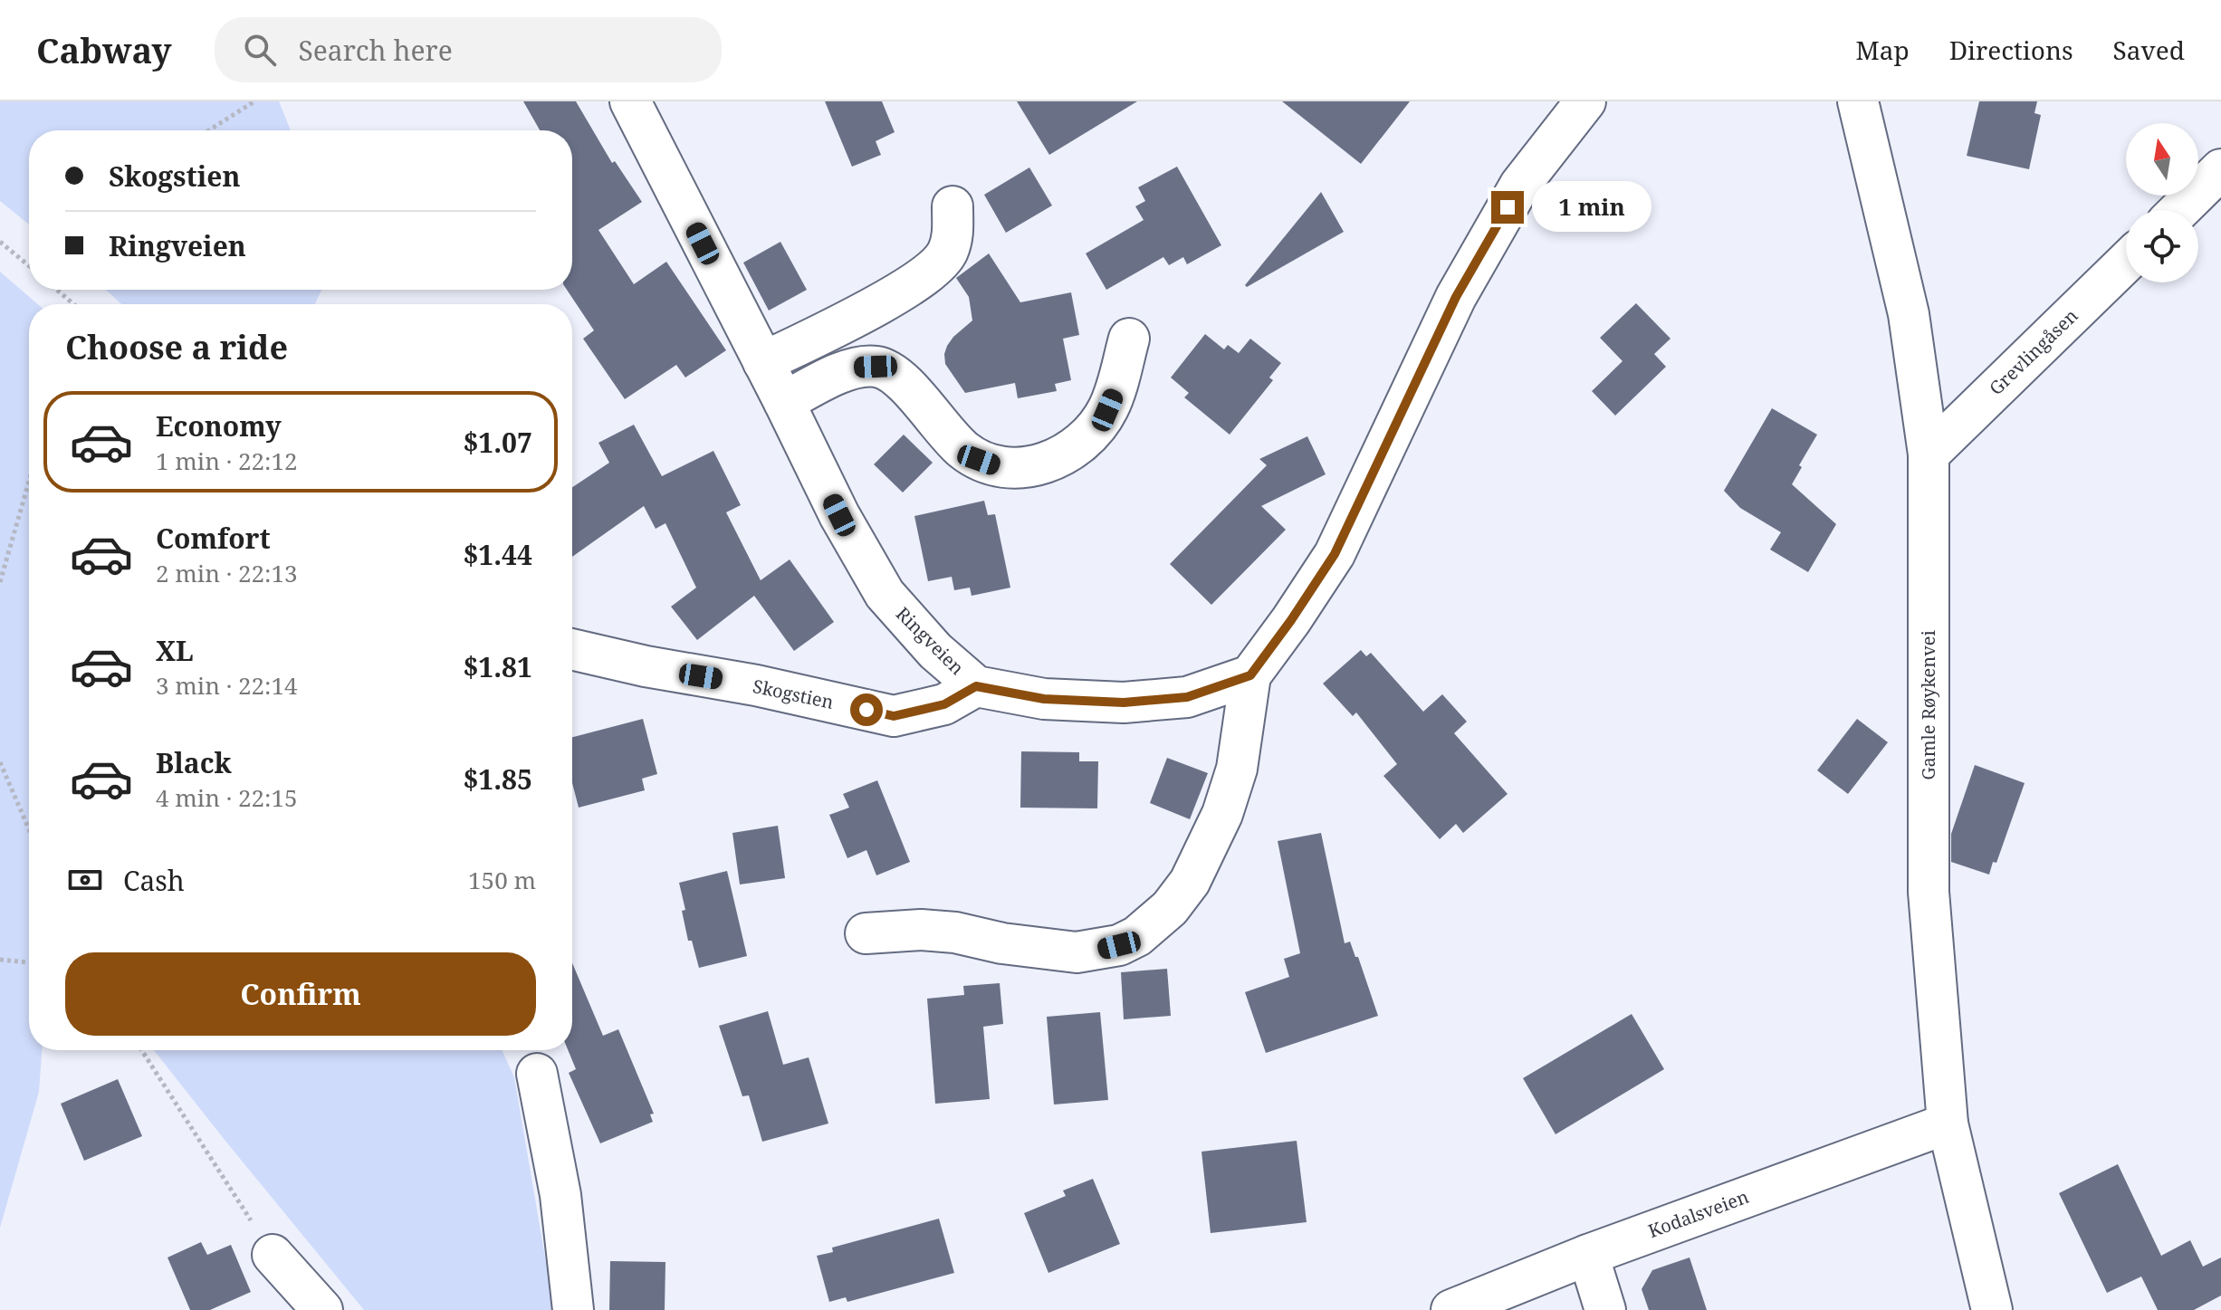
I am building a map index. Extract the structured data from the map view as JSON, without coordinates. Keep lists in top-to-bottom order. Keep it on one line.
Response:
{"streets":{"street":["Grevlingåsen","Ringveien","Skogstien","Gamle Røykenvei","Kodalsveien"]},"crossings":[["Grevlingåsen","Gamle Røykenvei"],["Ringveien","Skogstien"],["Gamle Røykenvei","Kodalsveien"]],"north":"top","page":{"header":"Cabway","search":"Search here","nav":["Map","Directions","Saved"],"banner":["Skogstien","Ringveien"],"bubble":"1 min","heading":"Choose a ride","list":[{"name":"Economy","note":"1 min · 22:12","value":"$1.07"},{"name":"Comfort","note":"2 min · 22:13","value":"$1.44"},{"name":"XL","note":"3 min · 22:14","value":"$1.81"},{"name":"Black","note":"4 min · 22:15","value":"$1.85"}],"pay":["Cash","150 m"],"buttons":"Confirm"}}
